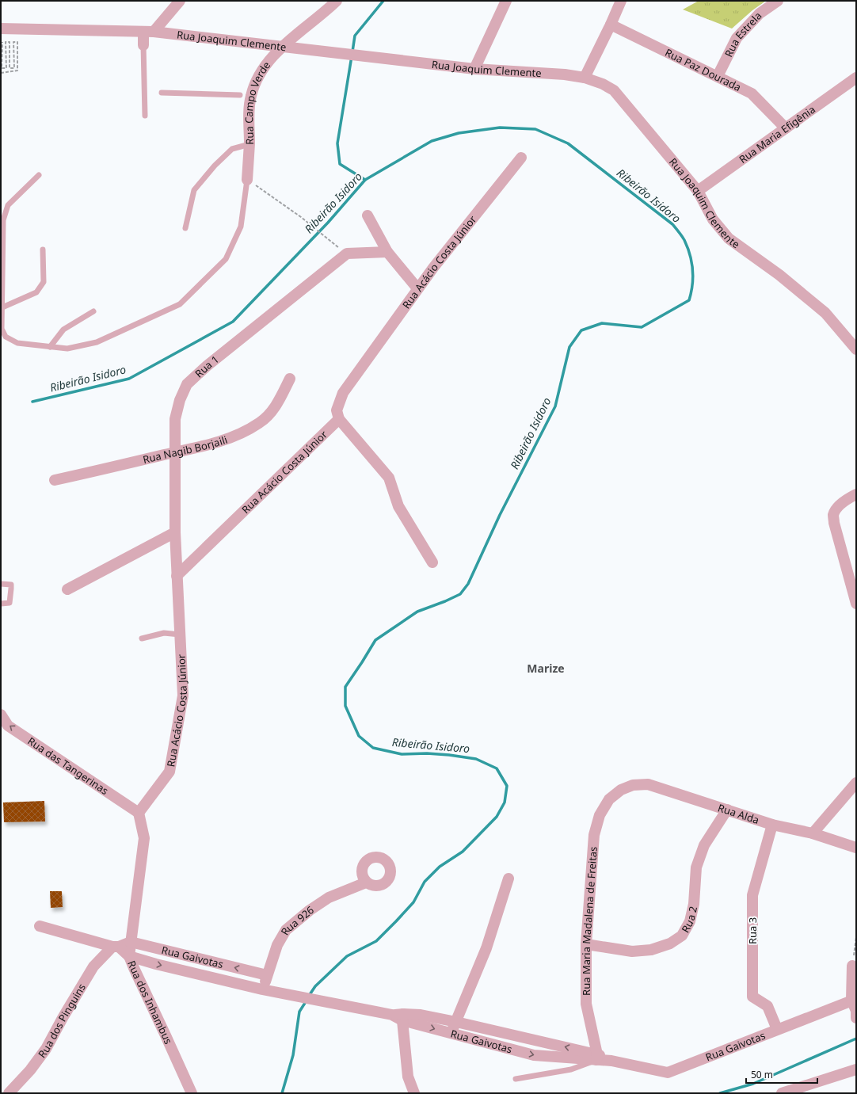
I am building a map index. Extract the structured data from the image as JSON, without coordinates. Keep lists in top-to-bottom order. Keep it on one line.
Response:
{"streets":{"street":["Rua Estrela","Rua Joaquim Clemente","Rua Paz Dourada","Rua Campo Verde","Rua Maria Efigênia","Rua Acácio Costa Júnior","Rua 1","Rua Nagib Borjaili","Rua das Tangerinas","Rua Alda","Rua 2","Rua Maria Madalena de Freitas","Rua 926","Rua 3","Rua Gaivotas","Rua dos Inhambus","Rua dos Pinguins"]},"crossings":[["Rua Estrela","Rua Paz Dourada"],["Rua Joaquim Clemente","Rua Campo Verde"],["Rua Joaquim Clemente","Rua Maria Efigênia"],["Rua Paz Dourada","Rua Maria Efigênia"],["Rua Acácio Costa Júnior","Rua 1"],["Rua Acácio Costa Júnior","Rua das Tangerinas"],["Rua Acácio Costa Júnior","Rua dos Inhambus"],["Rua 1","Rua Nagib Borjaili"],["Rua das Tangerinas","Rua dos Inhambus"],["Rua Alda","Rua 2"],["Rua Alda","Rua Maria Madalena de Freitas"],["Rua Alda","Rua 3"],["Rua 2","Rua Maria Madalena de Freitas"],["Rua Maria Madalena de Freitas","Rua Gaivotas"],["Rua 926","Rua Gaivotas"],["Rua 3","Rua Gaivotas"],["Rua Gaivotas","Rua dos Inhambus"],["Rua Gaivotas","Rua dos Pinguins"]],"one_way":["Rua das Tangerinas"],"districts":["Marize"],"water":["Ribeirão Isidoro"],"scale_bar":"50 m"}
